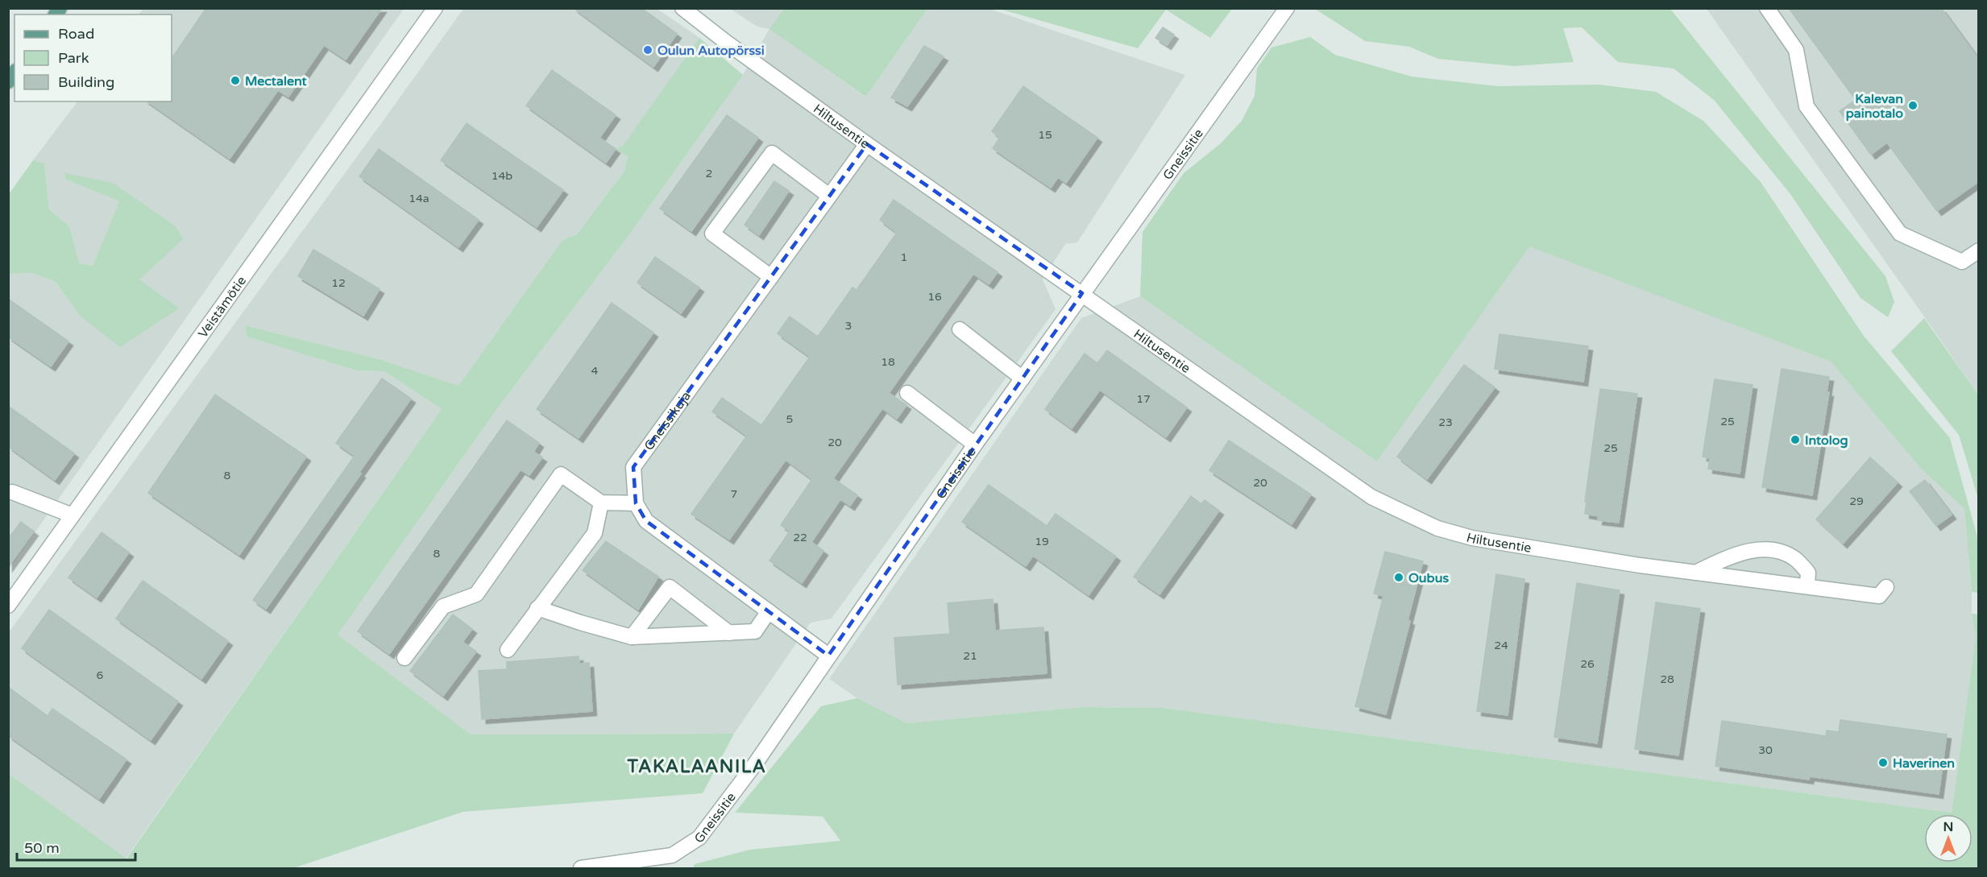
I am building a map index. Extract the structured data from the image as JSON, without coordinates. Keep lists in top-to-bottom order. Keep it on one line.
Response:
{"streets":{"street":["Hiltusentie","Gneissitie","Veistämötie","Gneissikuja"]},"crossings":[["Hiltusentie","Gneissitie"],["Hiltusentie","Gneissikuja"],["Gneissitie","Gneissikuja"]],"districts":["TAKALAANILA"],"places":["Oulun Autopörssi","Mectalent","Kalevan painotalo","Intolog","Oubus","Haverinen"],"house_numbers":["15","2","14b","14a","1","12","16","3","18","4","17","5","25","23","20","25","8","20","7","29","22","19","8","24","21","26","6","28","30"],"legend":["Road","Park","Building"],"scale_bar":"50 m","north":"top"}
